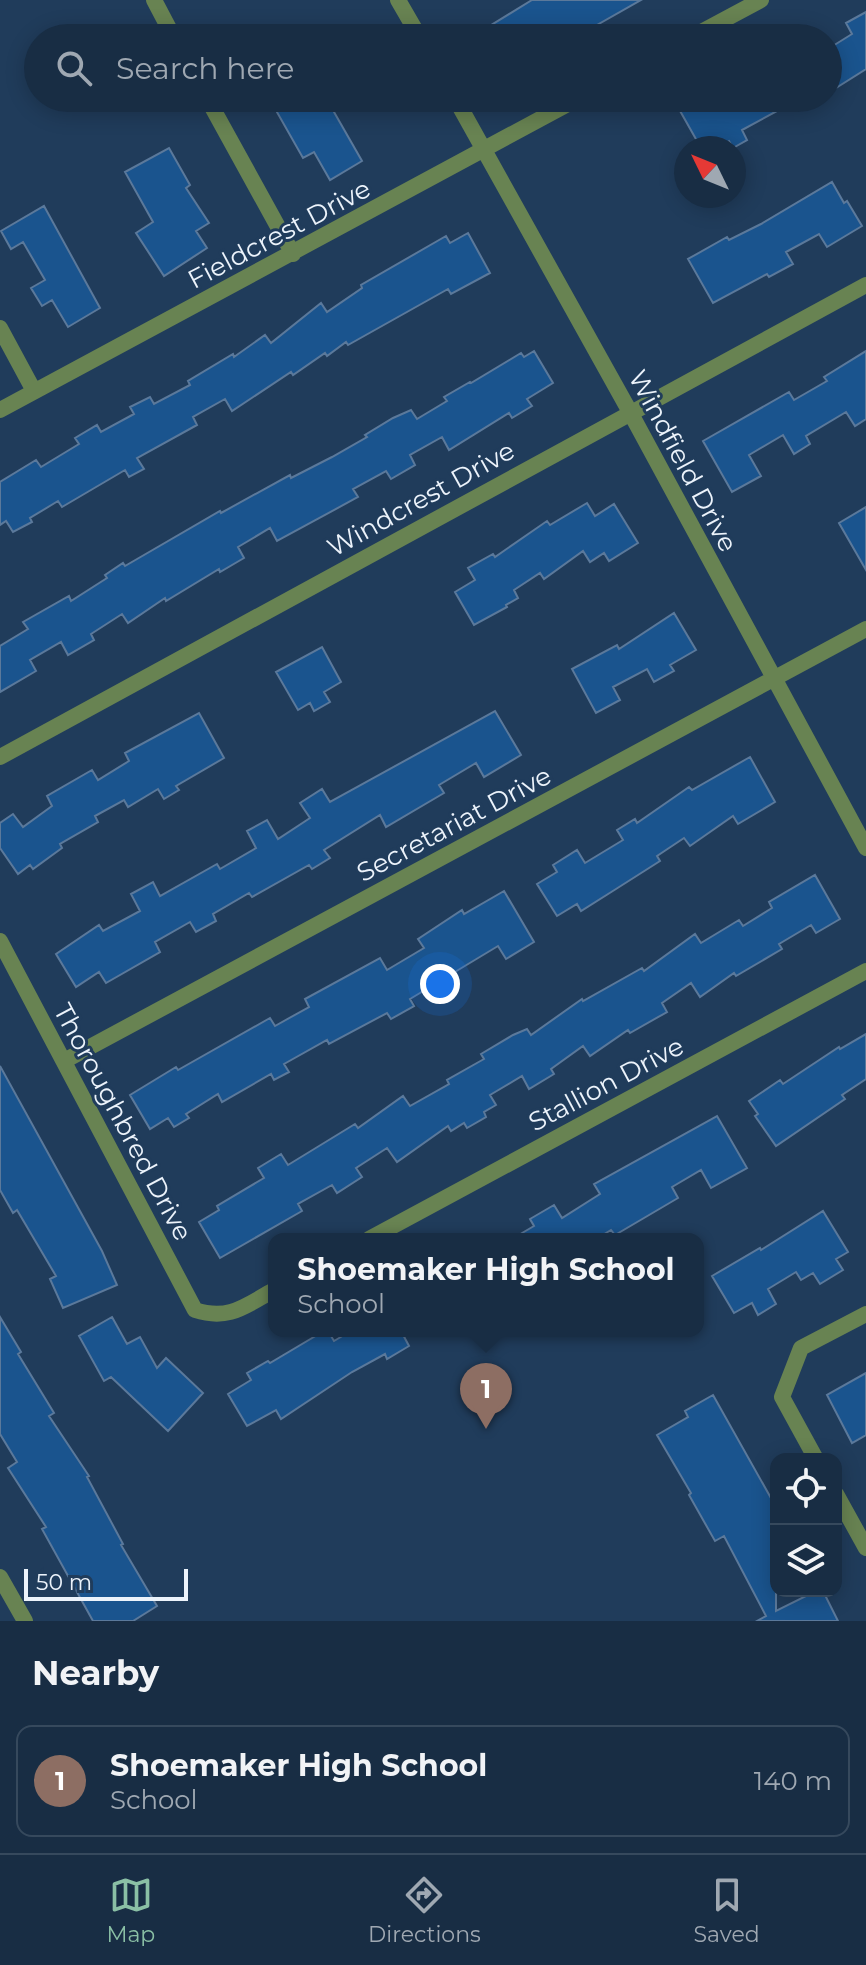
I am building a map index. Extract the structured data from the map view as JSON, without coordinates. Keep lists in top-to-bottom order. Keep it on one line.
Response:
{"streets":{"street":["Fieldcrest Drive","Windfield Drive","Windcrest Drive","Secretariat Drive","Stallion Drive","Thoroughbred Drive"]},"crossings":[["Fieldcrest Drive","Windfield Drive"],["Windfield Drive","Windcrest Drive"],["Windfield Drive","Secretariat Drive"],["Secretariat Drive","Thoroughbred Drive"]],"scale_bar":"50 m","north":"top left","page":{"search":"Search here","popup":["Shoemaker High School","School"],"pins":"1","scale":"50 m","heading":"Nearby","list":[{"mark":"1","name":"Shoemaker High School","note":"School","value":"140 m"}],"nav":["Map","Directions","Saved"]}}
